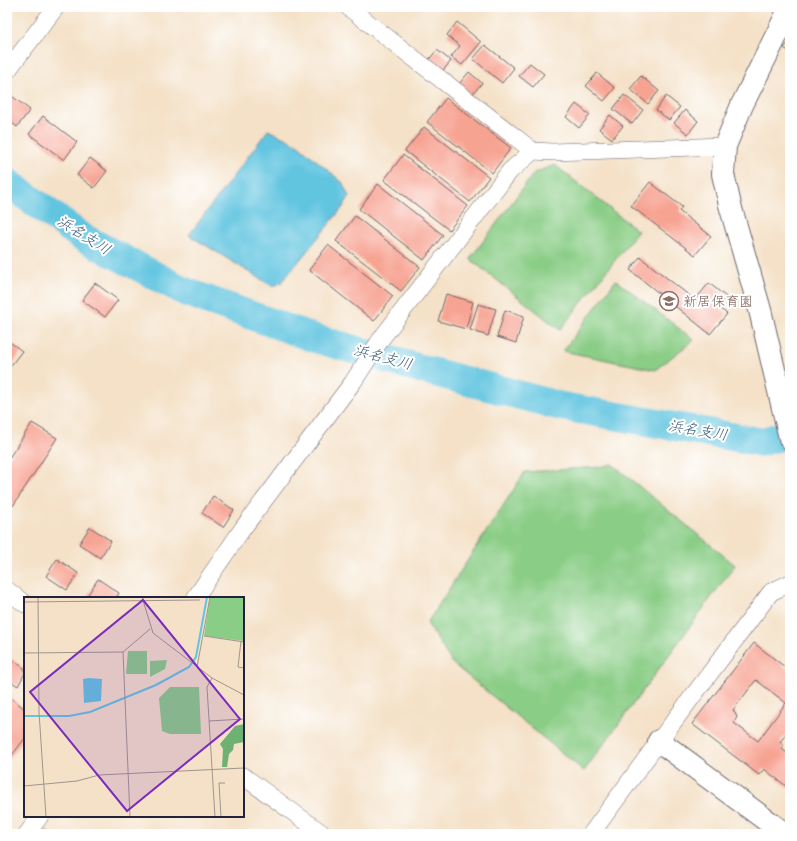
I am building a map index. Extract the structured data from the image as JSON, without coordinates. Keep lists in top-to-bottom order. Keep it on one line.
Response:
{"water":["浜名支川"],"places":{"school or university":["新居保育園"]}}
